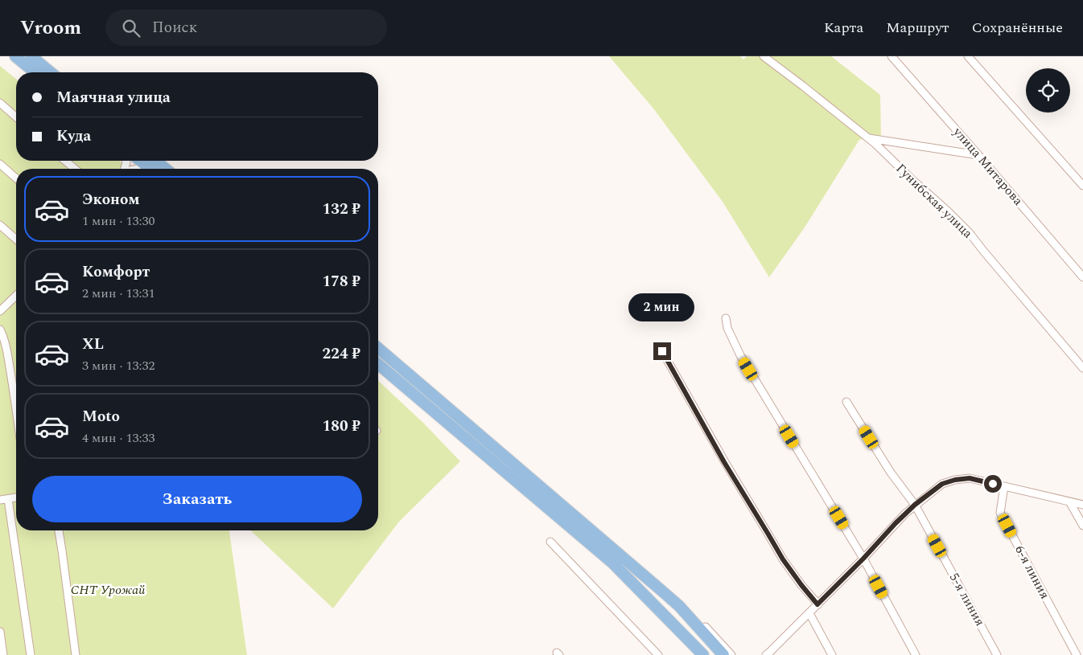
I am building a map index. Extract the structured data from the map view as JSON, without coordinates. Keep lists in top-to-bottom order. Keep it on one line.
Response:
{"streets":{"street":["улица Митарова","Гунибская улица","6-я линия","5-я линия"]},"parks":["СНТ Урожай"],"page":{"header":"Vroom","search":"Поиск","nav":["Карта","Маршрут","Сохранённые"],"banner":["Маячная улица","Куда"],"list":[{"name":"Эконом","note":"1 мин · 13:30","value":"132 ₽"},{"name":"Комфорт","note":"2 мин · 13:31","value":"178 ₽"},{"name":"XL","note":"3 мин · 13:32","value":"224 ₽"},{"name":"Moto","note":"4 мин · 13:33","value":"180 ₽"}],"bubble":"2 мин","buttons":"Заказать"}}
